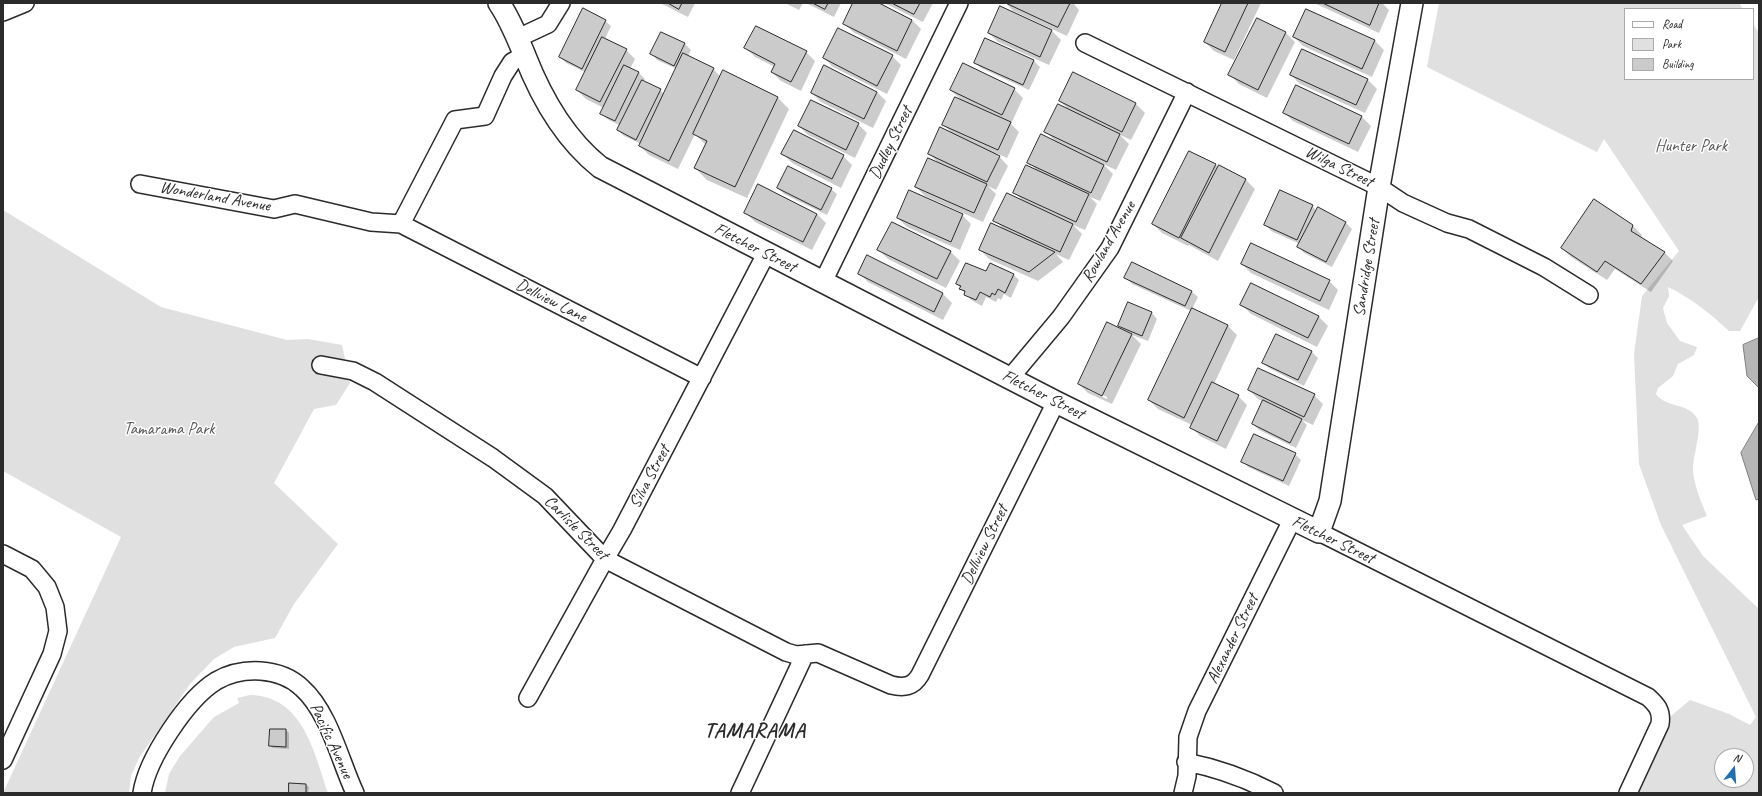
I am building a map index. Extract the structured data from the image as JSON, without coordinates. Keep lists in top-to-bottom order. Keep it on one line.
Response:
{"streets":{"street":["Dudley Street","Wilga Street","Wonderland Avenue","Rowland Avenue","Fletcher Street","Sandridge Street","Dellview Lane","Silva Street","Carlisle Street","Dellview Street","Alexander Street","Pacific Avenue"]},"crossings":[["Dudley Street","Fletcher Street"],["Wilga Street","Rowland Avenue"],["Wilga Street","Sandridge Street"],["Wonderland Avenue","Dellview Lane"],["Rowland Avenue","Fletcher Street"],["Fletcher Street","Sandridge Street"],["Fletcher Street","Silva Street"],["Fletcher Street","Dellview Street"],["Fletcher Street","Alexander Street"],["Dellview Lane","Silva Street"],["Silva Street","Carlisle Street"],["Carlisle Street","Dellview Street"]],"districts":["TAMARAMA"],"parks":["Hunter Park","Tamarama Park"],"legend":["Road","Park","Building"],"north":"top"}
